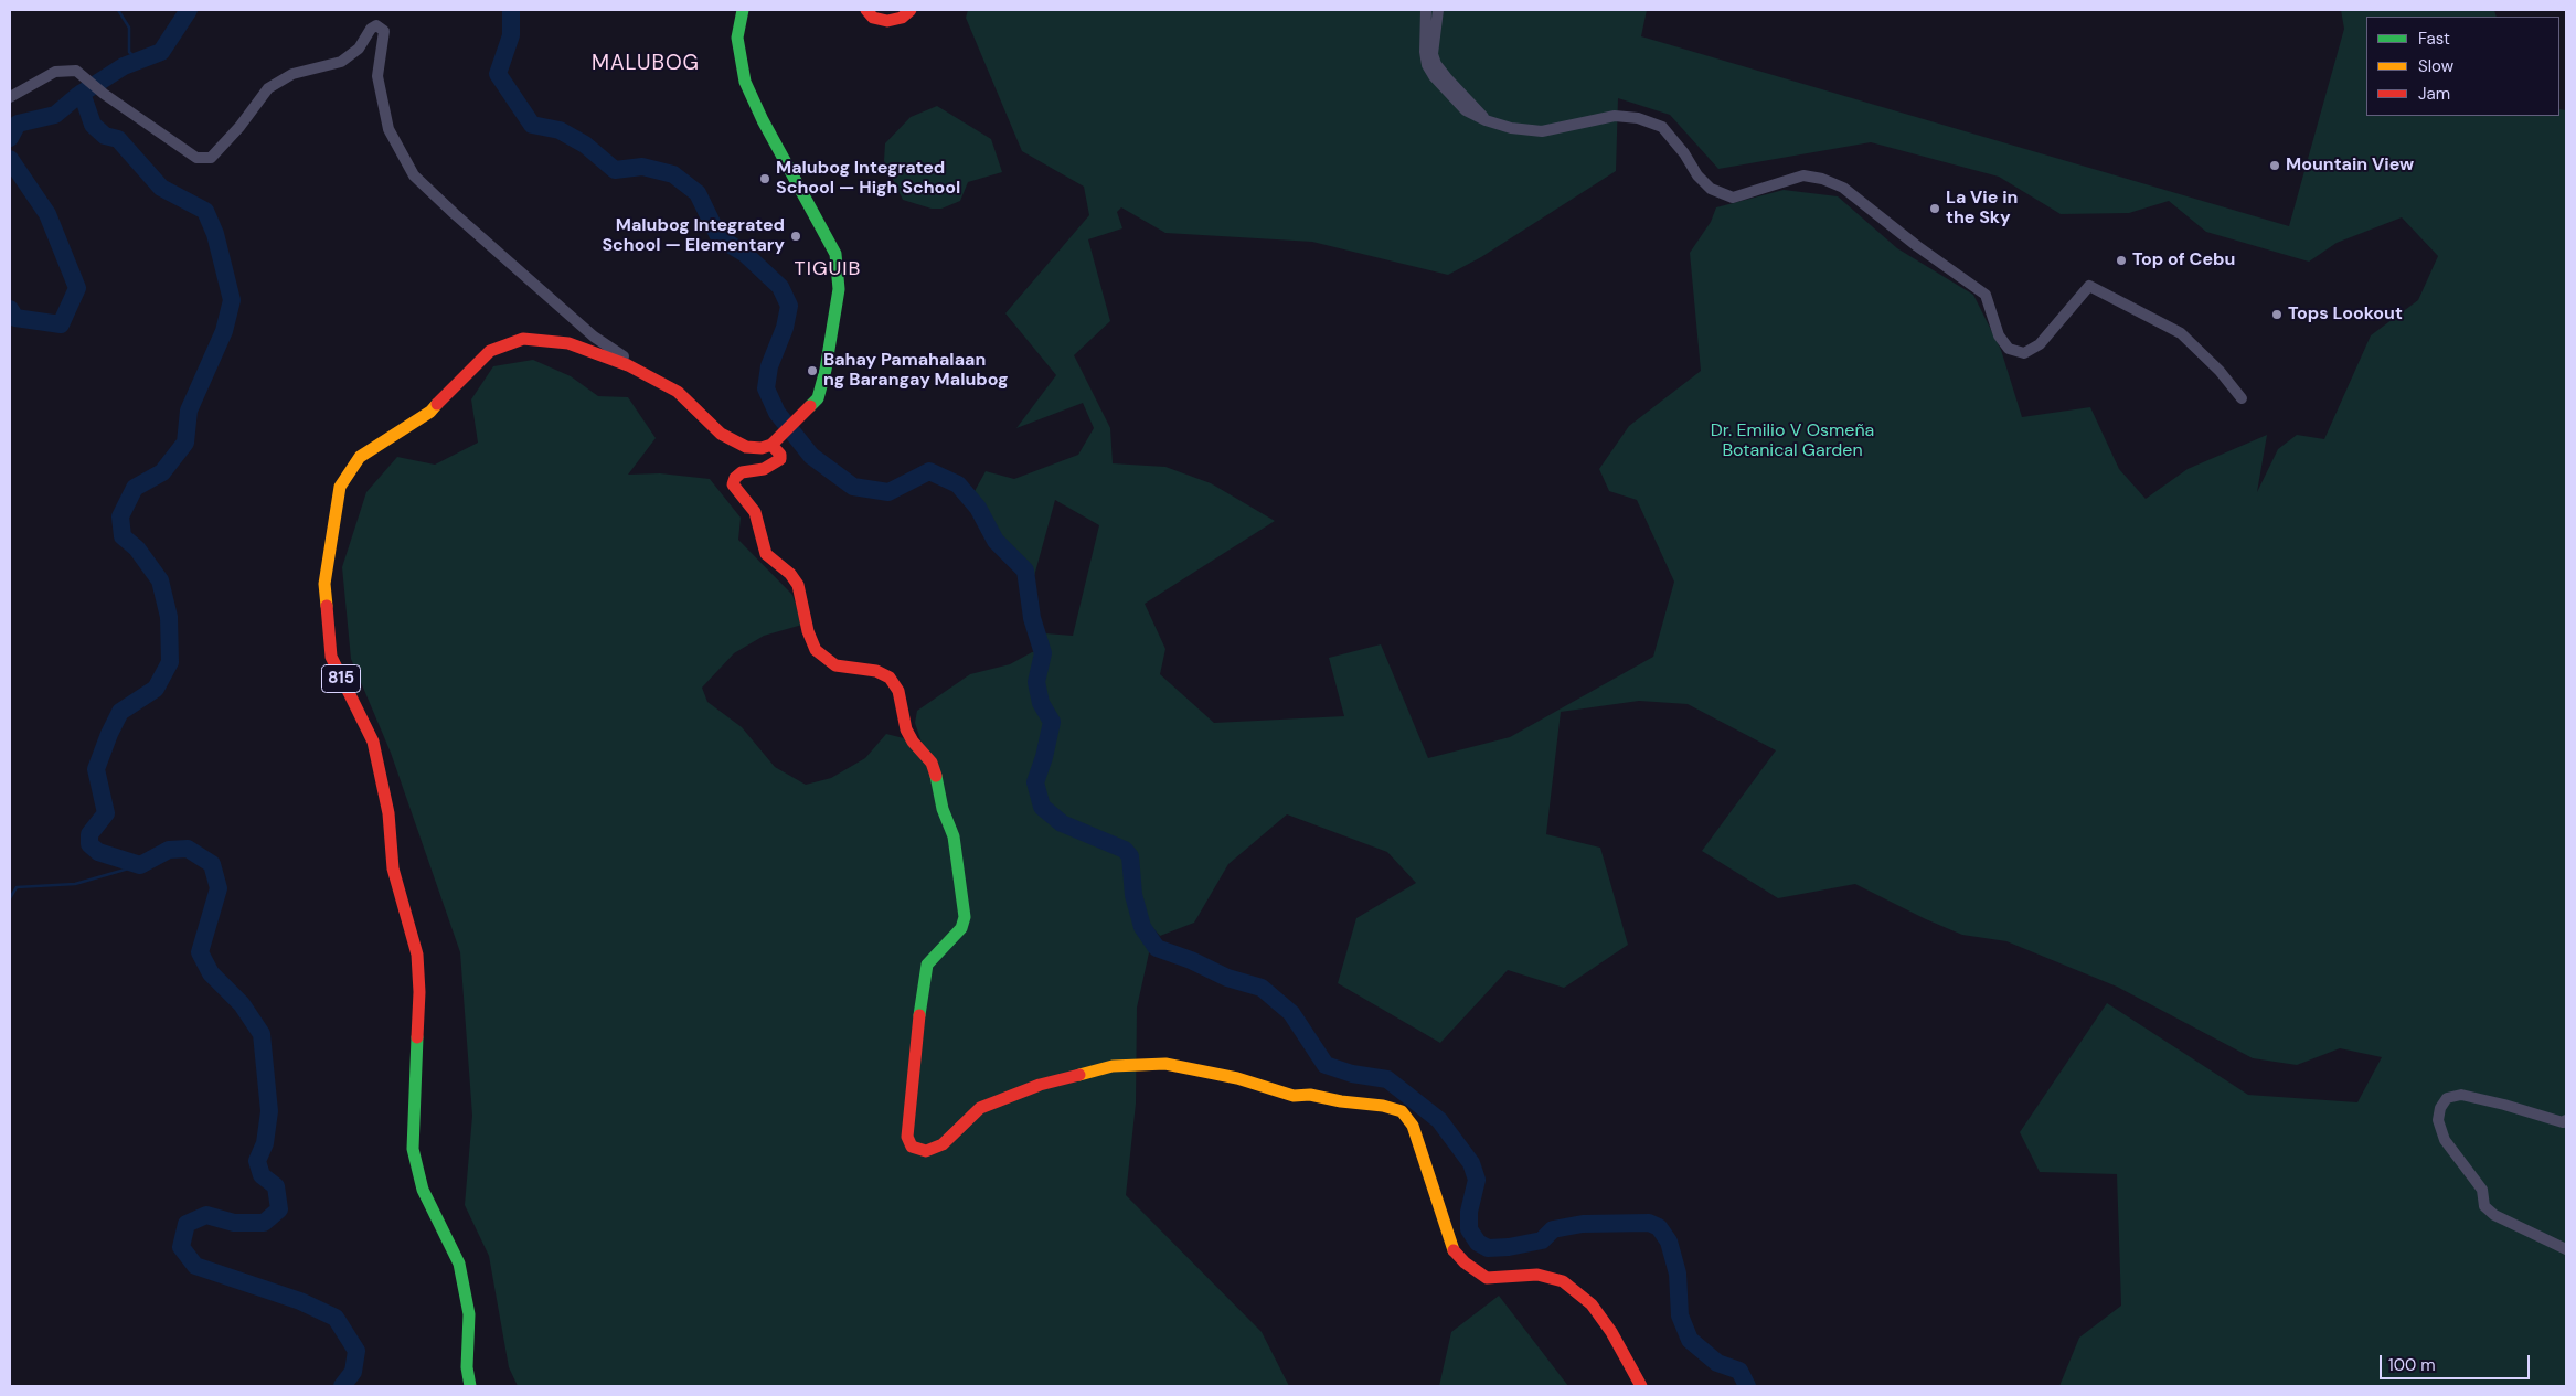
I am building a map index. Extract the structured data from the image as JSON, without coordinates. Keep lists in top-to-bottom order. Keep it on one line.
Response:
{"streets":{"main road":["815"]},"districts":["MALUBOG","TIGUIB"],"parks":["Dr. Emilio V Osmeña Botanical Garden"],"places":["Mountain View","Malubog Integrated School — High School","La Vie in the Sky","Malubog Integrated School — Elementary","Top of Cebu","Tops Lookout","Bahay Pamahalaan ng Barangay Malubog"],"legend":["Fast","Slow","Jam"],"scale_bar":"100 m"}
